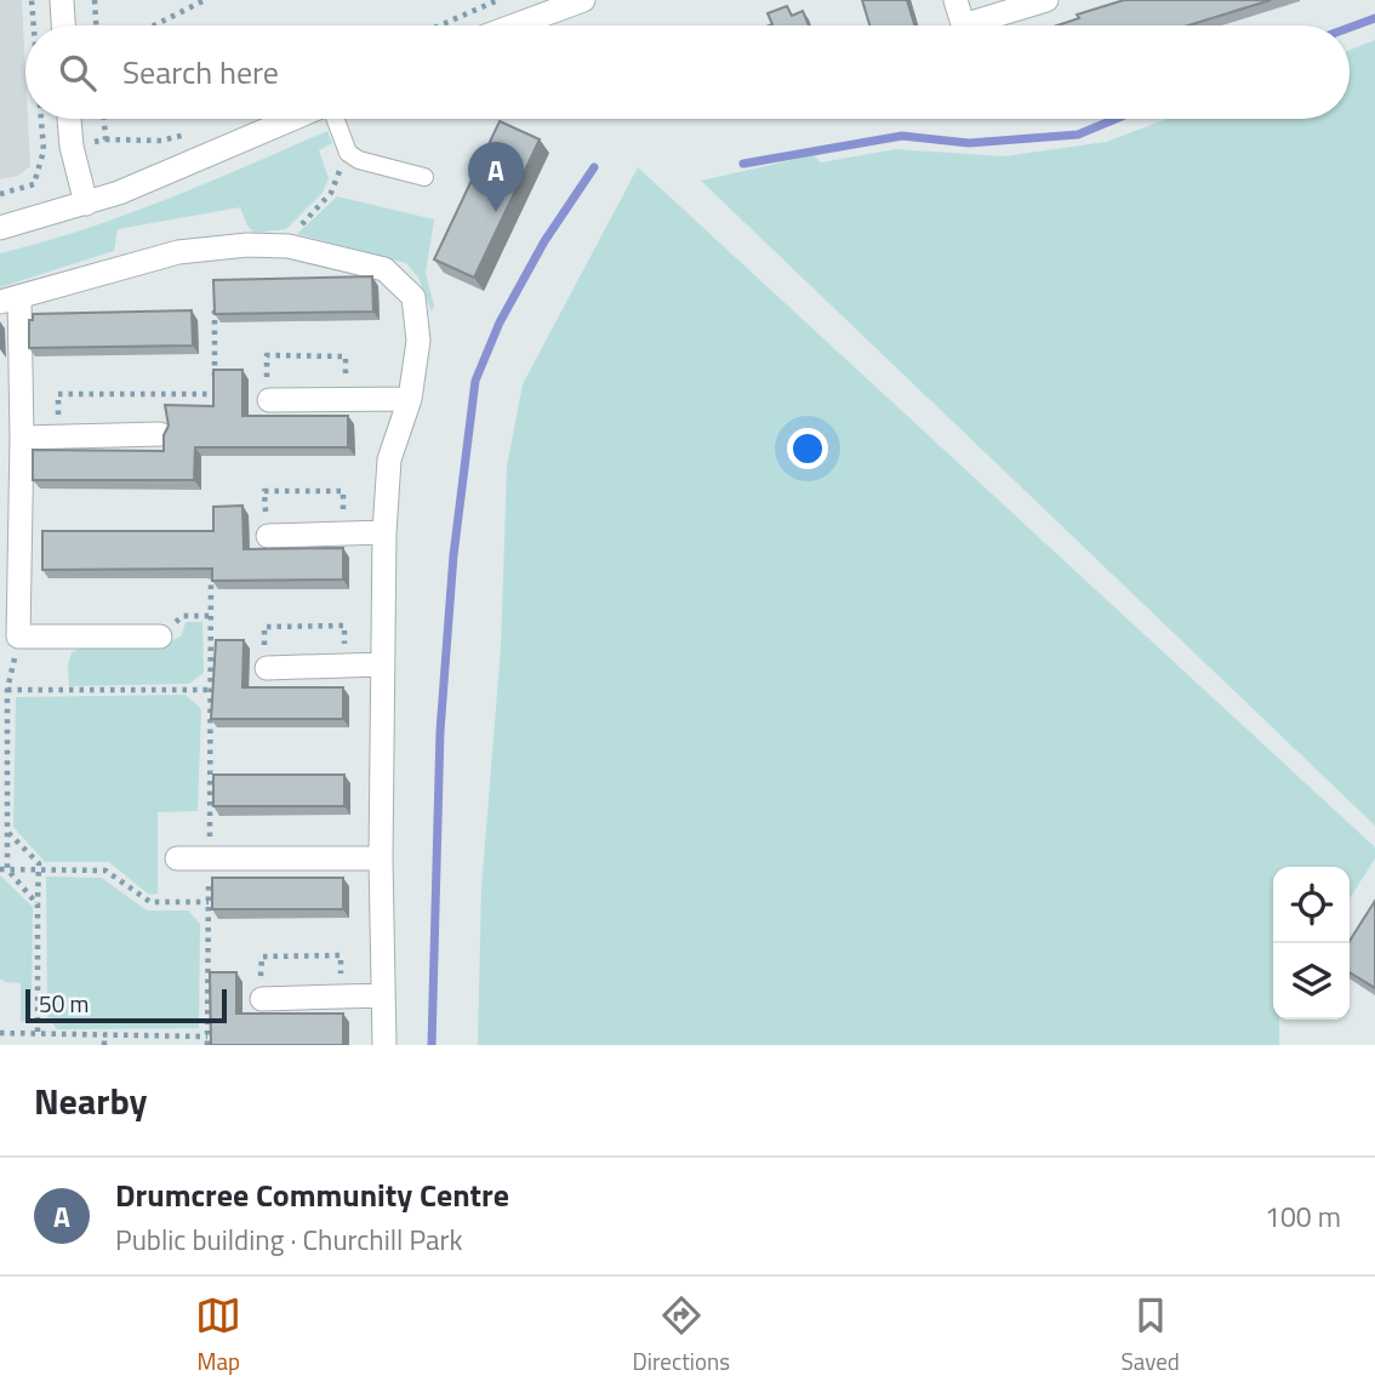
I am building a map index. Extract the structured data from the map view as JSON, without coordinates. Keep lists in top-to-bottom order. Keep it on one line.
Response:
{"scale_bar":"50 m","page":{"search":"Search here","pins":"A","scale":"50 m","heading":"Nearby","list":[{"mark":"A","name":"Drumcree Community Centre","note":"Public building · Churchill Park","value":"100 m"}],"nav":["Map","Directions","Saved"]}}
